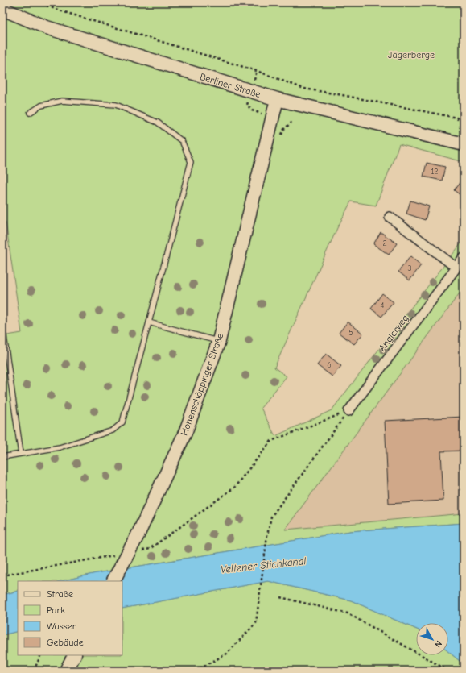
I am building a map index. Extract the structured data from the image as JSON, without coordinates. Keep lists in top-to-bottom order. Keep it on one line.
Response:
{"streets":{"main road":["Berliner Straße","Hohenschöppinger Straße"],"street":["Anglerweg"]},"crossings":[["Berliner Straße","Hohenschöppinger Straße"]],"water":["Veltener Stichkanal"],"parks":["Jägerberge"],"house_numbers":["12","2","3","4","5","6"],"legend":["Straße","Park","Wasser","Gebäude"],"north":"bottom right"}
